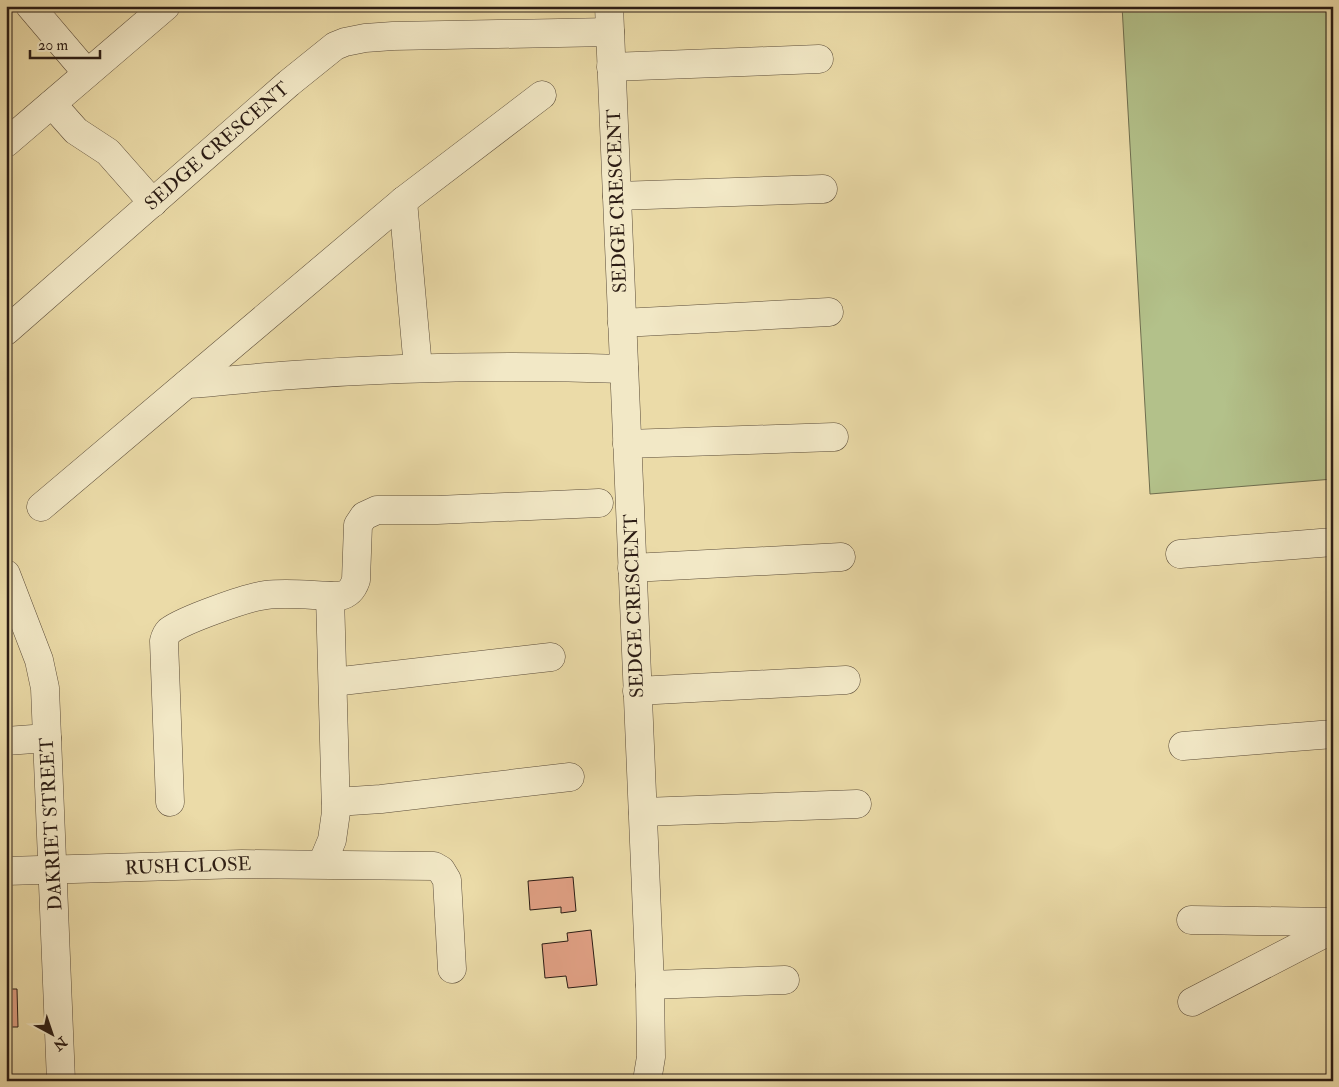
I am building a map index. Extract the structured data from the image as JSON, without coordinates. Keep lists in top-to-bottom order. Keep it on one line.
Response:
{"streets":{"street":["SEDGE CRESCENT","DAKRIET STREET","RUSH CLOSE"]},"crossings":[["DAKRIET STREET","RUSH CLOSE"]],"scale_bar":"20 m","north":"bottom right"}
